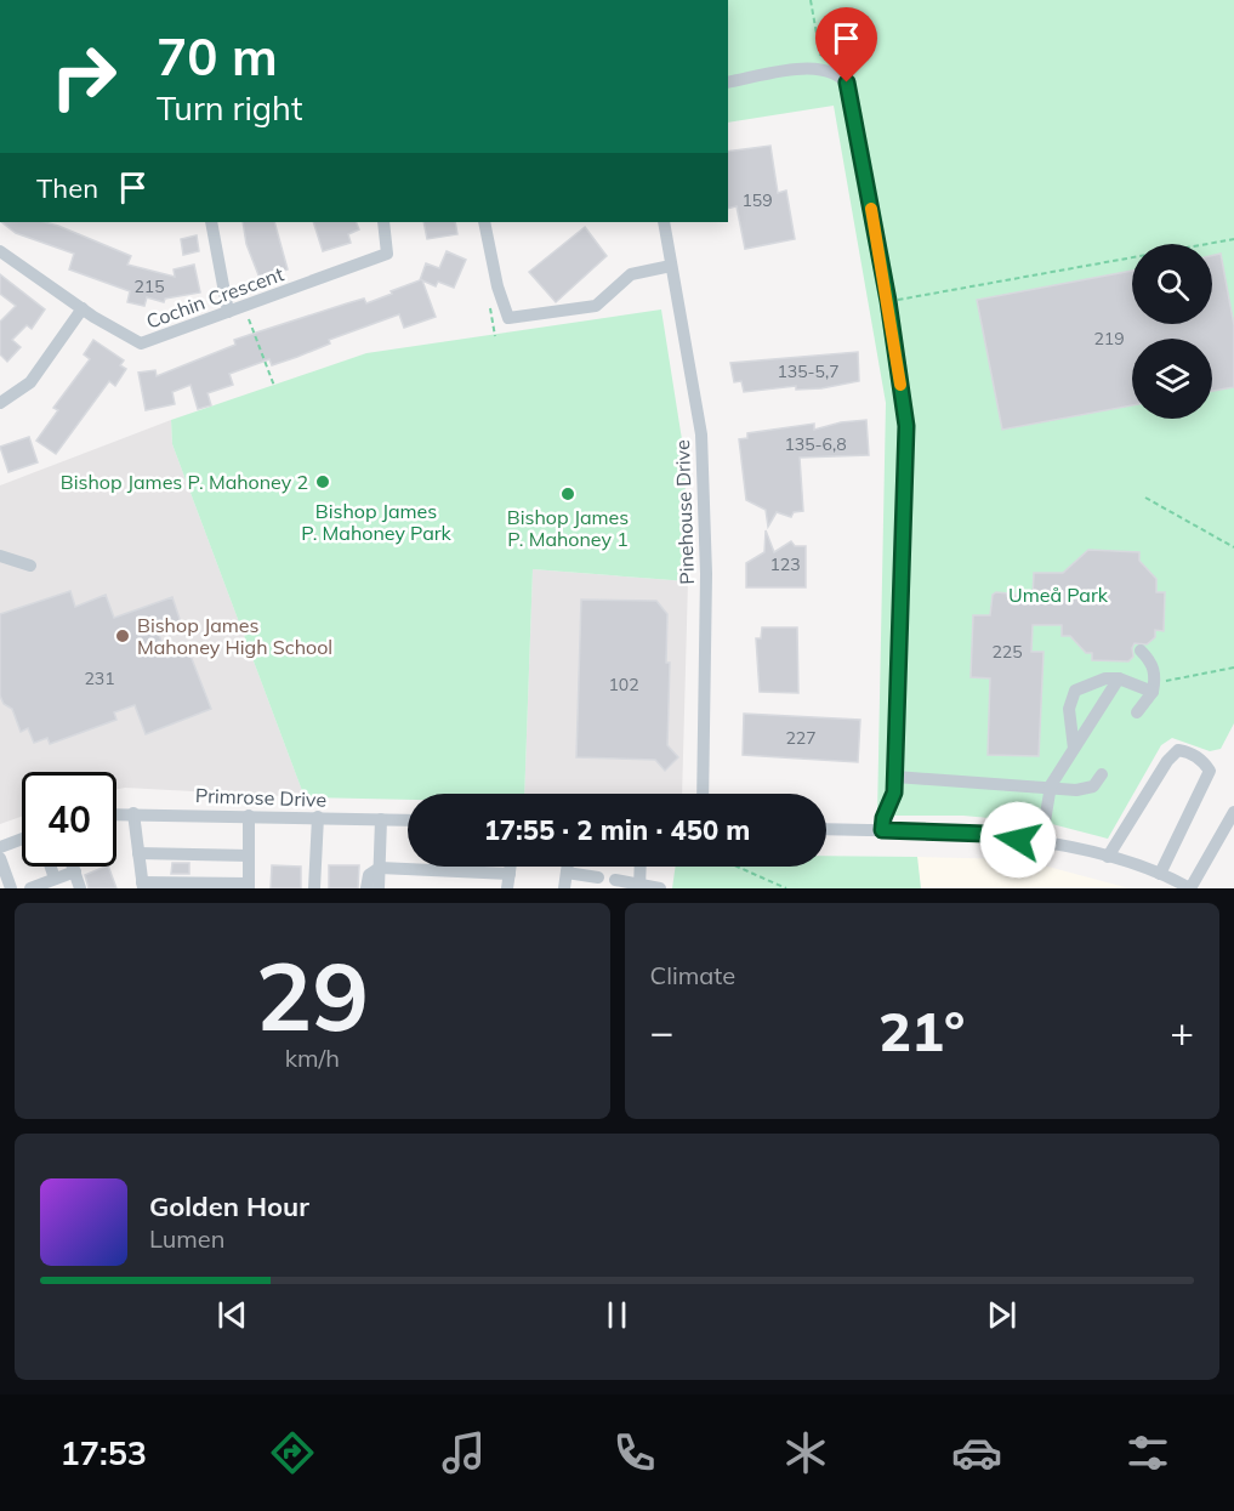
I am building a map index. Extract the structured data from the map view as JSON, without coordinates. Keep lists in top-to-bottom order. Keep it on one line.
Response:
{"streets":{"street":["Cochin Crescent","Pinehouse Drive","Primrose Drive"]},"parks":["Bishop James P. Mahoney Park","Umeå Park"],"places":["Bishop James P. Mahoney 2","Bishop James P. Mahoney 1","Bishop James Mahoney High School"],"house_numbers":["159","215","219","135-5,7","135-6,8","123","225","231","102","227"],"page":{"turn":["70 m","Turn right"],"then":"Then","limit":"40","trip":"17:55 · 2 min · 450 m","tile":[["29","km/h"],"Climate"],"heat":["−","21°","+"],"song":["Golden Hour","Lumen"],"tabs":"17:53"}}
